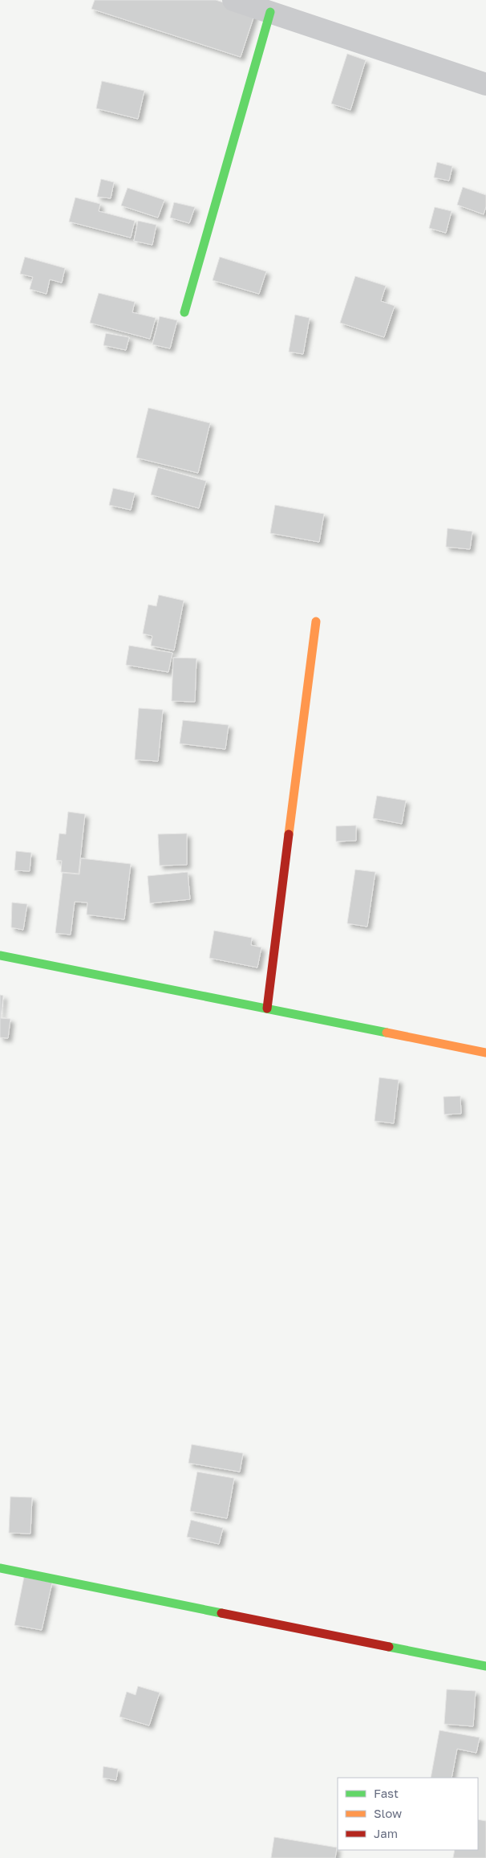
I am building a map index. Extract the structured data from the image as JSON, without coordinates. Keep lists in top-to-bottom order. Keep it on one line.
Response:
{"legend":["Fast","Slow","Jam"]}
